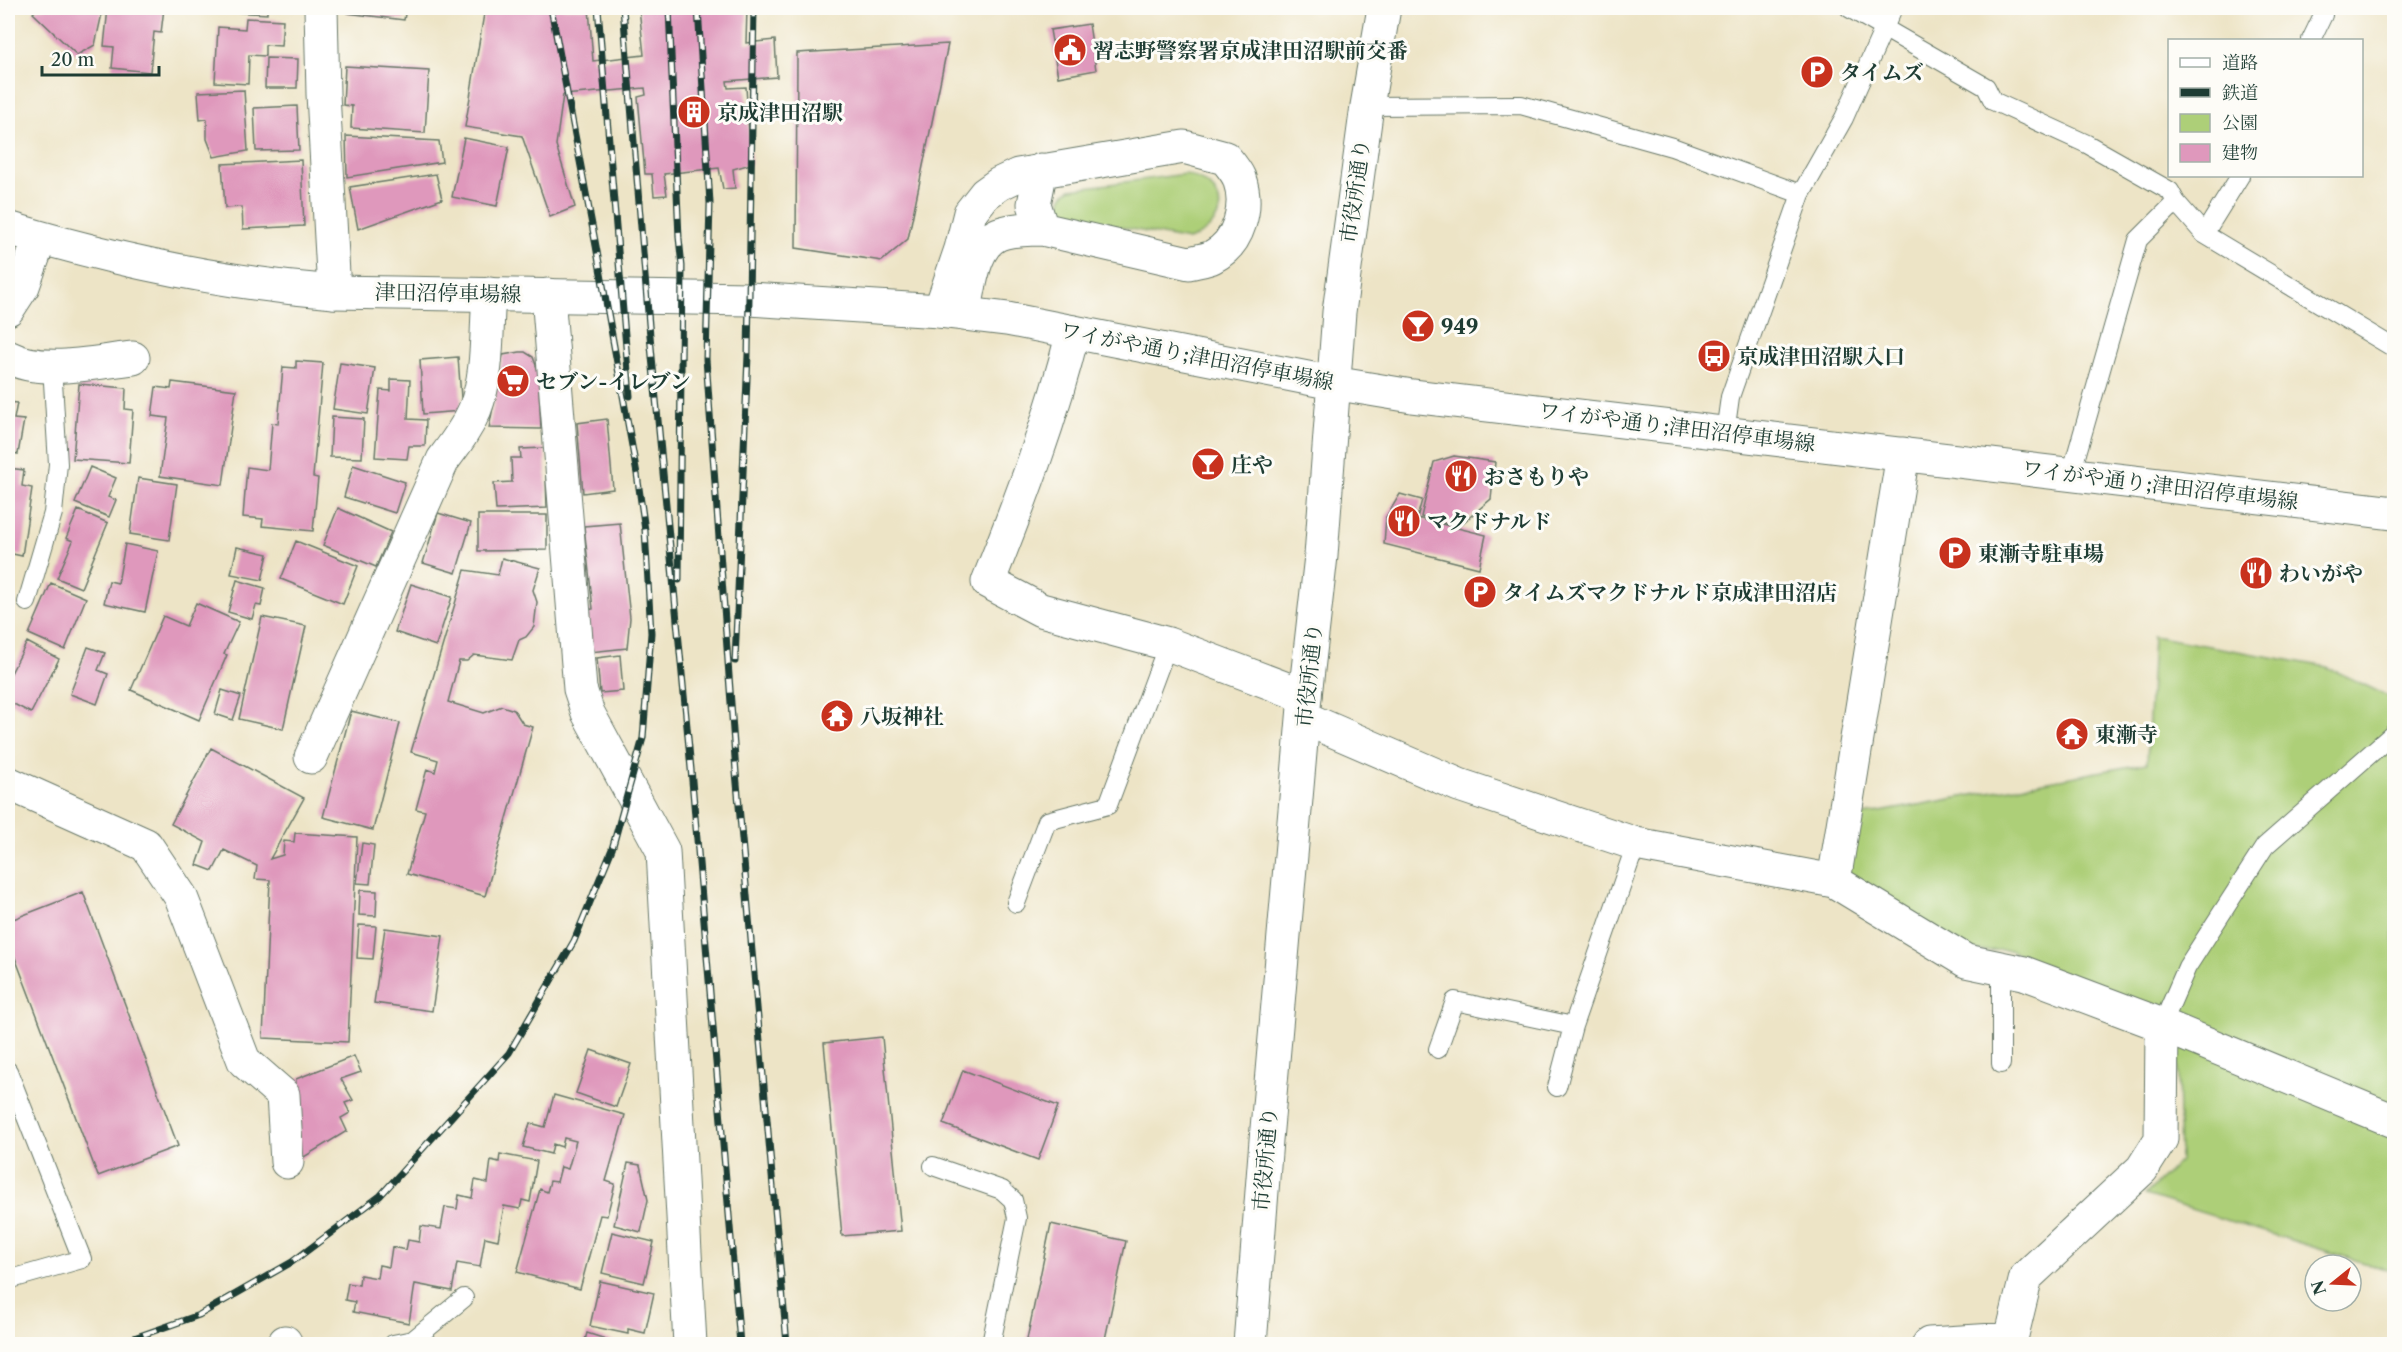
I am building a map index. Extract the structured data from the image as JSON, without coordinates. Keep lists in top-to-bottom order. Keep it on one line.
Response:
{"streets":{"street":["市役所通り","津田沼停車場線","ワイがや通り;津田沼停車場線"]},"crossings":[["市役所通り","ワイがや通り;津田沼停車場線"],["津田沼停車場線","ワイがや通り;津田沼停車場線"]],"places":{"public building":["習志野警察署京成津田沼駅前交番"],"parking":["タイムズ","東漸寺駐車場","タイムズマクドナルド京成津田沼店"],"building":["京成津田沼駅"],"bar":["949","庄や"],"bus stop":["京成津田沼駅入口"],"supermarket":["セブン-イレブン"],"restaurant":["おさもりや","マクドナルド","わいがや"],"temple":["八坂神社","東漸寺"]},"legend":["道路","鉄道","公園","建物"],"scale_bar":"20 m","north":"left"}
